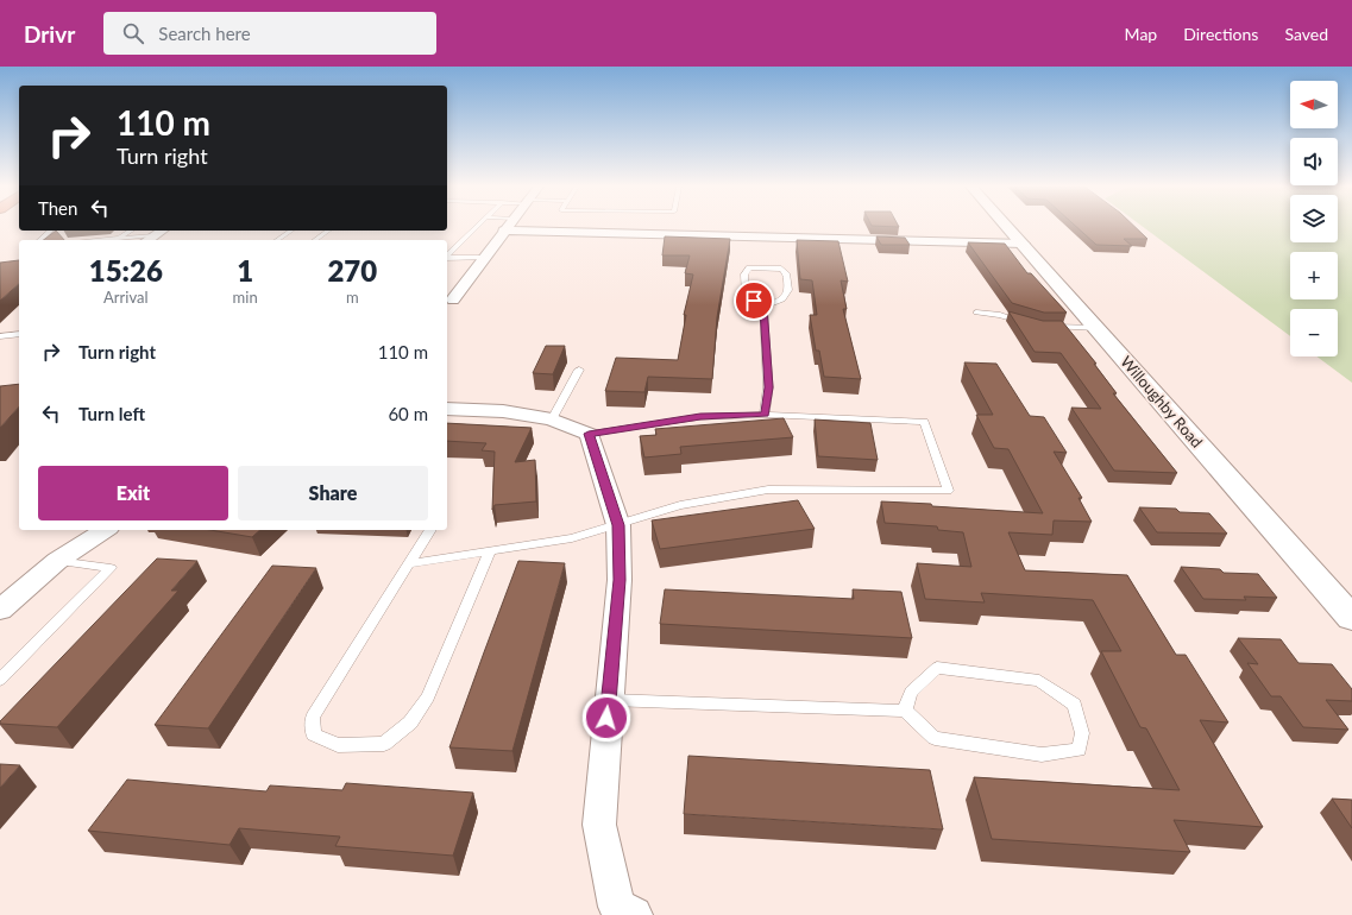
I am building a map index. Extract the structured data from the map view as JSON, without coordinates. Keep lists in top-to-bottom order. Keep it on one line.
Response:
{"streets":{"street":["Willoughby Road"]},"north":"left","page":{"header":"Drivr","search":"Search here","nav":["Map","Directions","Saved"],"map_buttons":["+","−"],"turn":["110 m","Turn right"],"then":"Then","eta":["15:26","Arrival","1","min","270","m"],"list":[{"name":"Turn right","value":"110 m"},{"name":"Turn left","value":"60 m"}],"buttons":["Exit","Share"]}}
